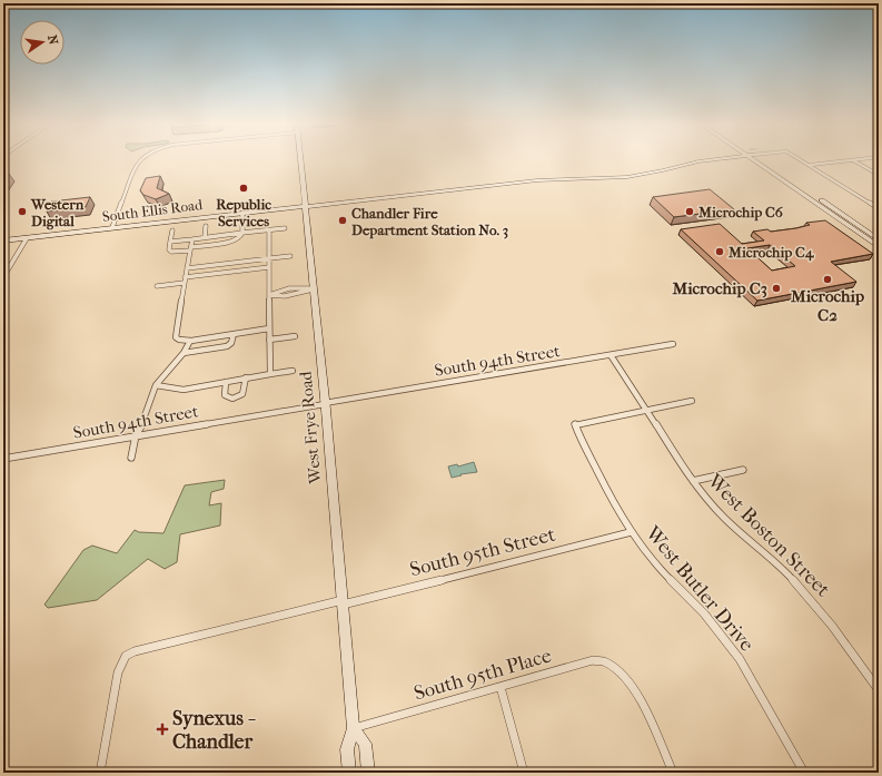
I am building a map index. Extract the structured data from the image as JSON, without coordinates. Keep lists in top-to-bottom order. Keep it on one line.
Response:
{"streets":{"street":["South Ellis Road","South 94th Street","West Frye Road","West Boston Street","South 95th Street","West Butler Drive","South 95th Place"]},"crossings":[["South Ellis Road","West Frye Road"],["South 94th Street","West Frye Road"],["South 94th Street","West Boston Street"],["West Frye Road","South 95th Street"],["West Frye Road","South 95th Place"],["West Boston Street","West Butler Drive"],["South 95th Street","West Butler Drive"]],"places":{"other":["Republic Services","Western Digital","Microchip C6","Chandler Fire Department Station No. 3","Microchip C4","Microchip C2","Microchip C3"],"health":["Synexus - Chandler"]},"north":"right"}
